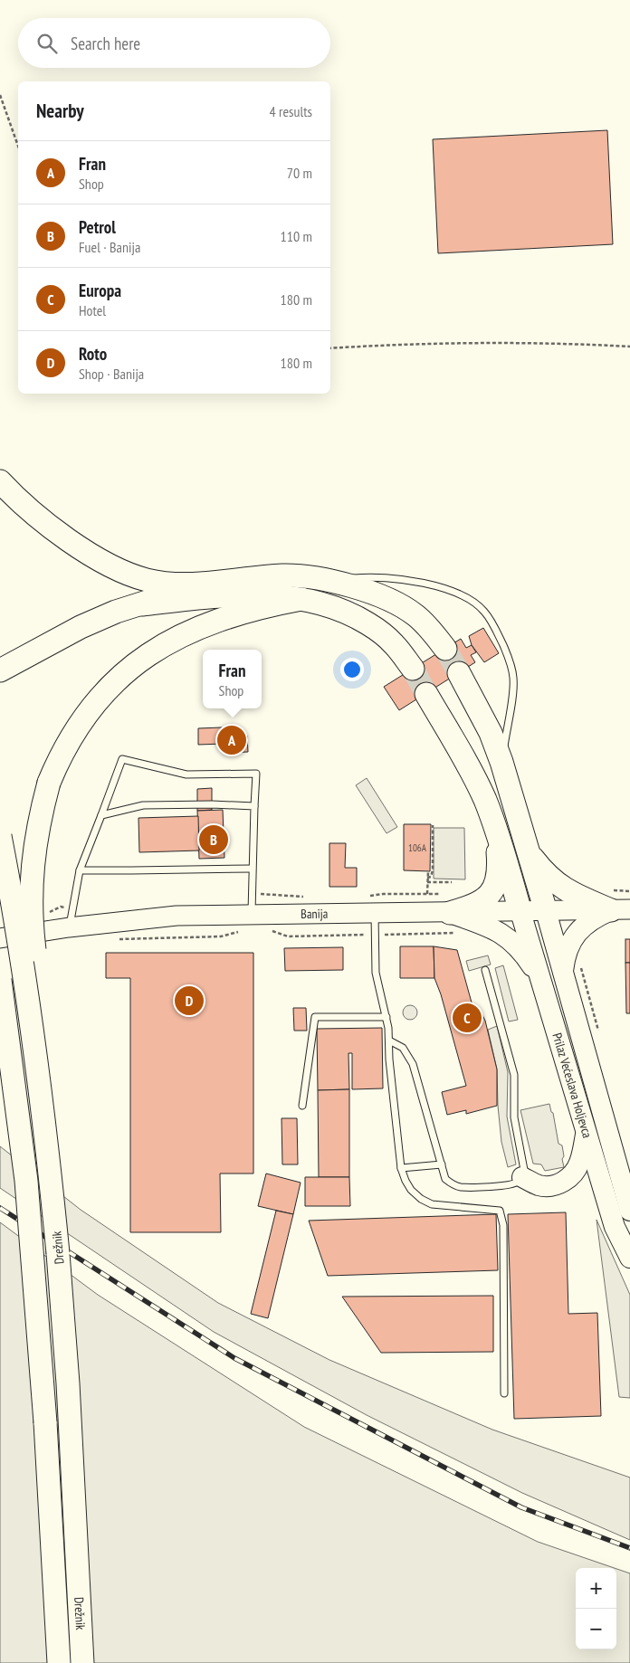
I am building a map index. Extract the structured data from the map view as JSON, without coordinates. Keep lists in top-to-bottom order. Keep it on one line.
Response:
{"streets":{"highway":["Prilaz Većeslava Holjevca","Drežnik"],"main road":["Banija"]},"crossings":[["Banija","Prilaz Većeslava Holjevca"]],"house_numbers":["106A"],"page":{"search":"Search here","heading":["Nearby","4 results"],"list":[{"mark":"A","name":"Fran","note":"Shop","value":"70 m"},{"mark":"B","name":"Petrol","note":"Fuel · Banija","value":"110 m"},{"mark":"C","name":"Europa","note":"Hotel","value":"180 m"},{"mark":"D","name":"Roto","note":"Shop · Banija","value":"180 m"}],"popup":["Fran","Shop"],"pins":["A","B","D","C"],"map_buttons":["+","−"]}}
